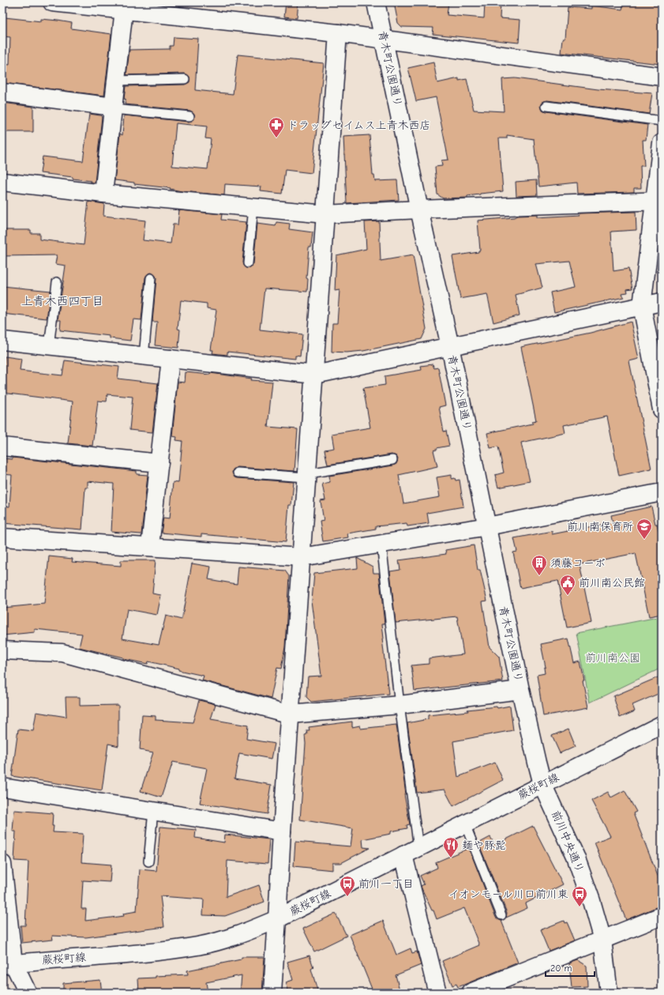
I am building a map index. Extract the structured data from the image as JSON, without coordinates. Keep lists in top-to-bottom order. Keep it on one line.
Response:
{"streets":{"street":["青木町公園通り","蕨桜町線","前川中央通り"]},"crossings":[["青木町公園通り","蕨桜町線"],["青木町公園通り","前川中央通り"],["蕨桜町線","前川中央通り"]],"districts":["上青木西四丁目"],"parks":["前川南公園"],"places":{"pharmacy":["ドラッグセイムス上青木西店"],"school or university":["前川南保育所"],"building":["須藤コーポ"],"public building":["前川南公民館"],"restaurant":["麺や豚髭"],"bus stop":["前川一丁目","イオンモール川口前川東"]},"scale_bar":"20 m"}
